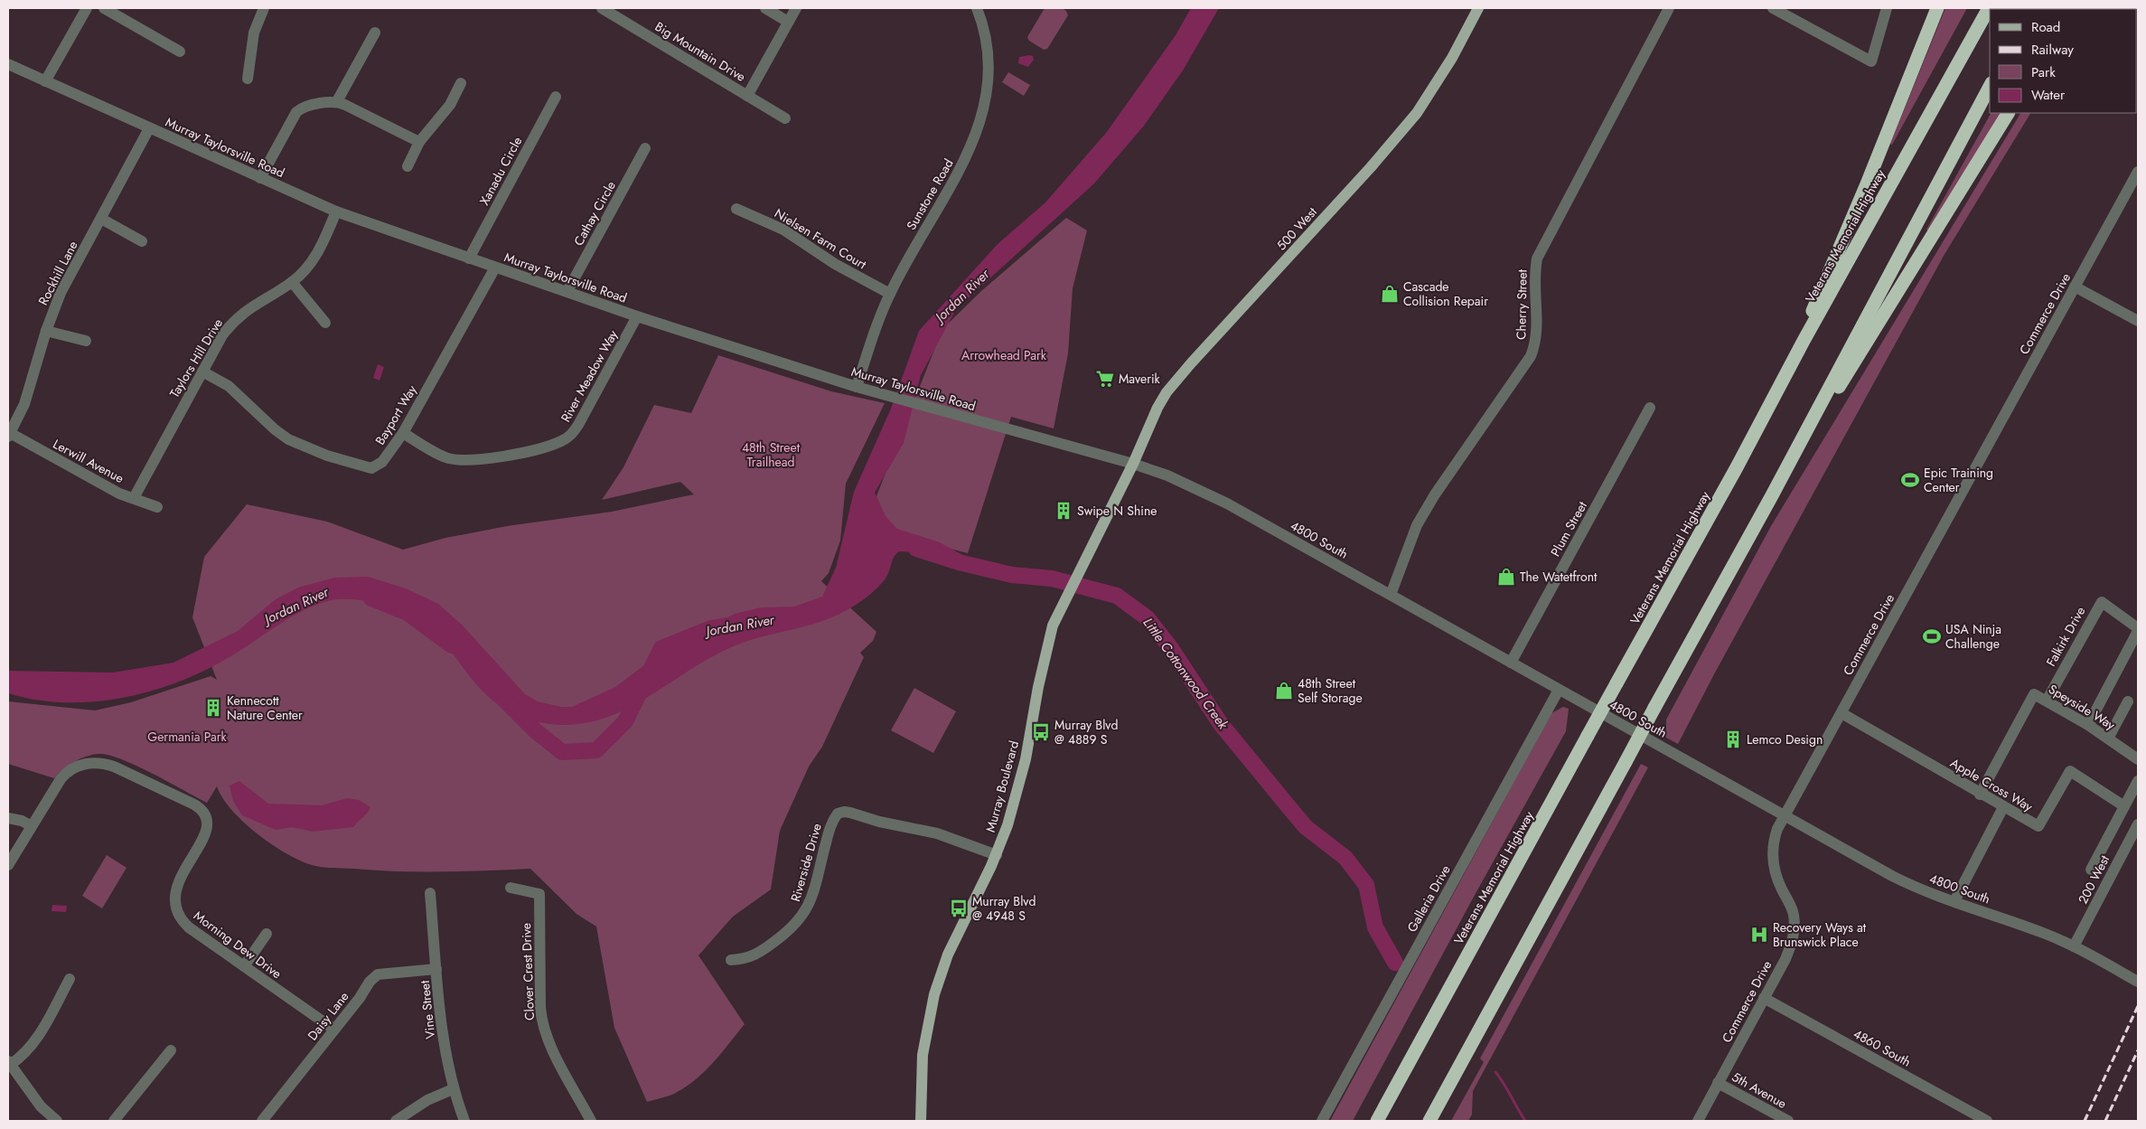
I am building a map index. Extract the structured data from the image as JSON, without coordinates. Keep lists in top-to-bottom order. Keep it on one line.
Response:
{"streets":{"highway":["Veterans Memorial Highway"],"main road":["500 West","Murray Boulevard"],"street":["Big Mountain Drive","Murray Taylorsville Road","Xanadu Circle","Sunstone Road","Cathay Circle","Nielsen Farm Court","Rockhill Lane","Cherry Street","Commerce Drive","Taylors Hill Drive","River Meadow Way","Bayport Way","Lerwill Avenue","Plum Street","4800 South","Falkirk Drive","Speyside Way","Apple Cross Way","Riverside Drive","200 West","Galleria Drive","Morning Dew Drive","Clover Crest Drive","Vine Street","Daisy Lane","4860 South","5th Avenue"]},"crossings":[["Murray Taylorsville Road","Xanadu Circle"],["Murray Taylorsville Road","Sunstone Road"],["Murray Taylorsville Road","Cathay Circle"],["Murray Taylorsville Road","500 West"],["Murray Taylorsville Road","Rockhill Lane"],["Murray Taylorsville Road","Taylors Hill Drive"],["Murray Taylorsville Road","River Meadow Way"],["Murray Taylorsville Road","Bayport Way"],["Murray Taylorsville Road","4800 South"],["Murray Taylorsville Road","Murray Boulevard"],["Sunstone Road","Nielsen Farm Court"],["500 West","4800 South"],["500 West","Murray Boulevard"],["Rockhill Lane","Lerwill Avenue"],["Cherry Street","4800 South"],["Commerce Drive","4800 South"],["Commerce Drive","Apple Cross Way"],["Commerce Drive","4860 South"],["Commerce Drive","5th Avenue"],["Taylors Hill Drive","Bayport Way"],["Taylors Hill Drive","Lerwill Avenue"],["River Meadow Way","Bayport Way"],["Plum Street","4800 South"],["4800 South","Murray Boulevard"],["4800 South","200 West"],["4800 South","Galleria Drive"],["Falkirk Drive","Speyside Way"],["Speyside Way","Apple Cross Way"],["Murray Boulevard","Riverside Drive"],["Morning Dew Drive","Daisy Lane"],["Vine Street","Daisy Lane"]],"water":["Jordan River","Little Cottonwood Creek"],"parks":["Arrowhead Park","48th Street Trailhead","Germania Park"],"places":{"shop":["Cascade Collision Repair","The Watetfront","48th Street Self Storage"],"supermarket":["Maverik"],"sports":["Epic Training Center","USA Ninja Challenge"],"building":["Swipe N Shine","Kennecott Nature Center","Lemco Design"],"bus stop":["Murray Blvd @ 4889 S","Murray Blvd @ 4948 S"],"hospital":["Recovery Ways at Brunswick Place"]},"legend":["Road","Railway","Park","Water"]}
